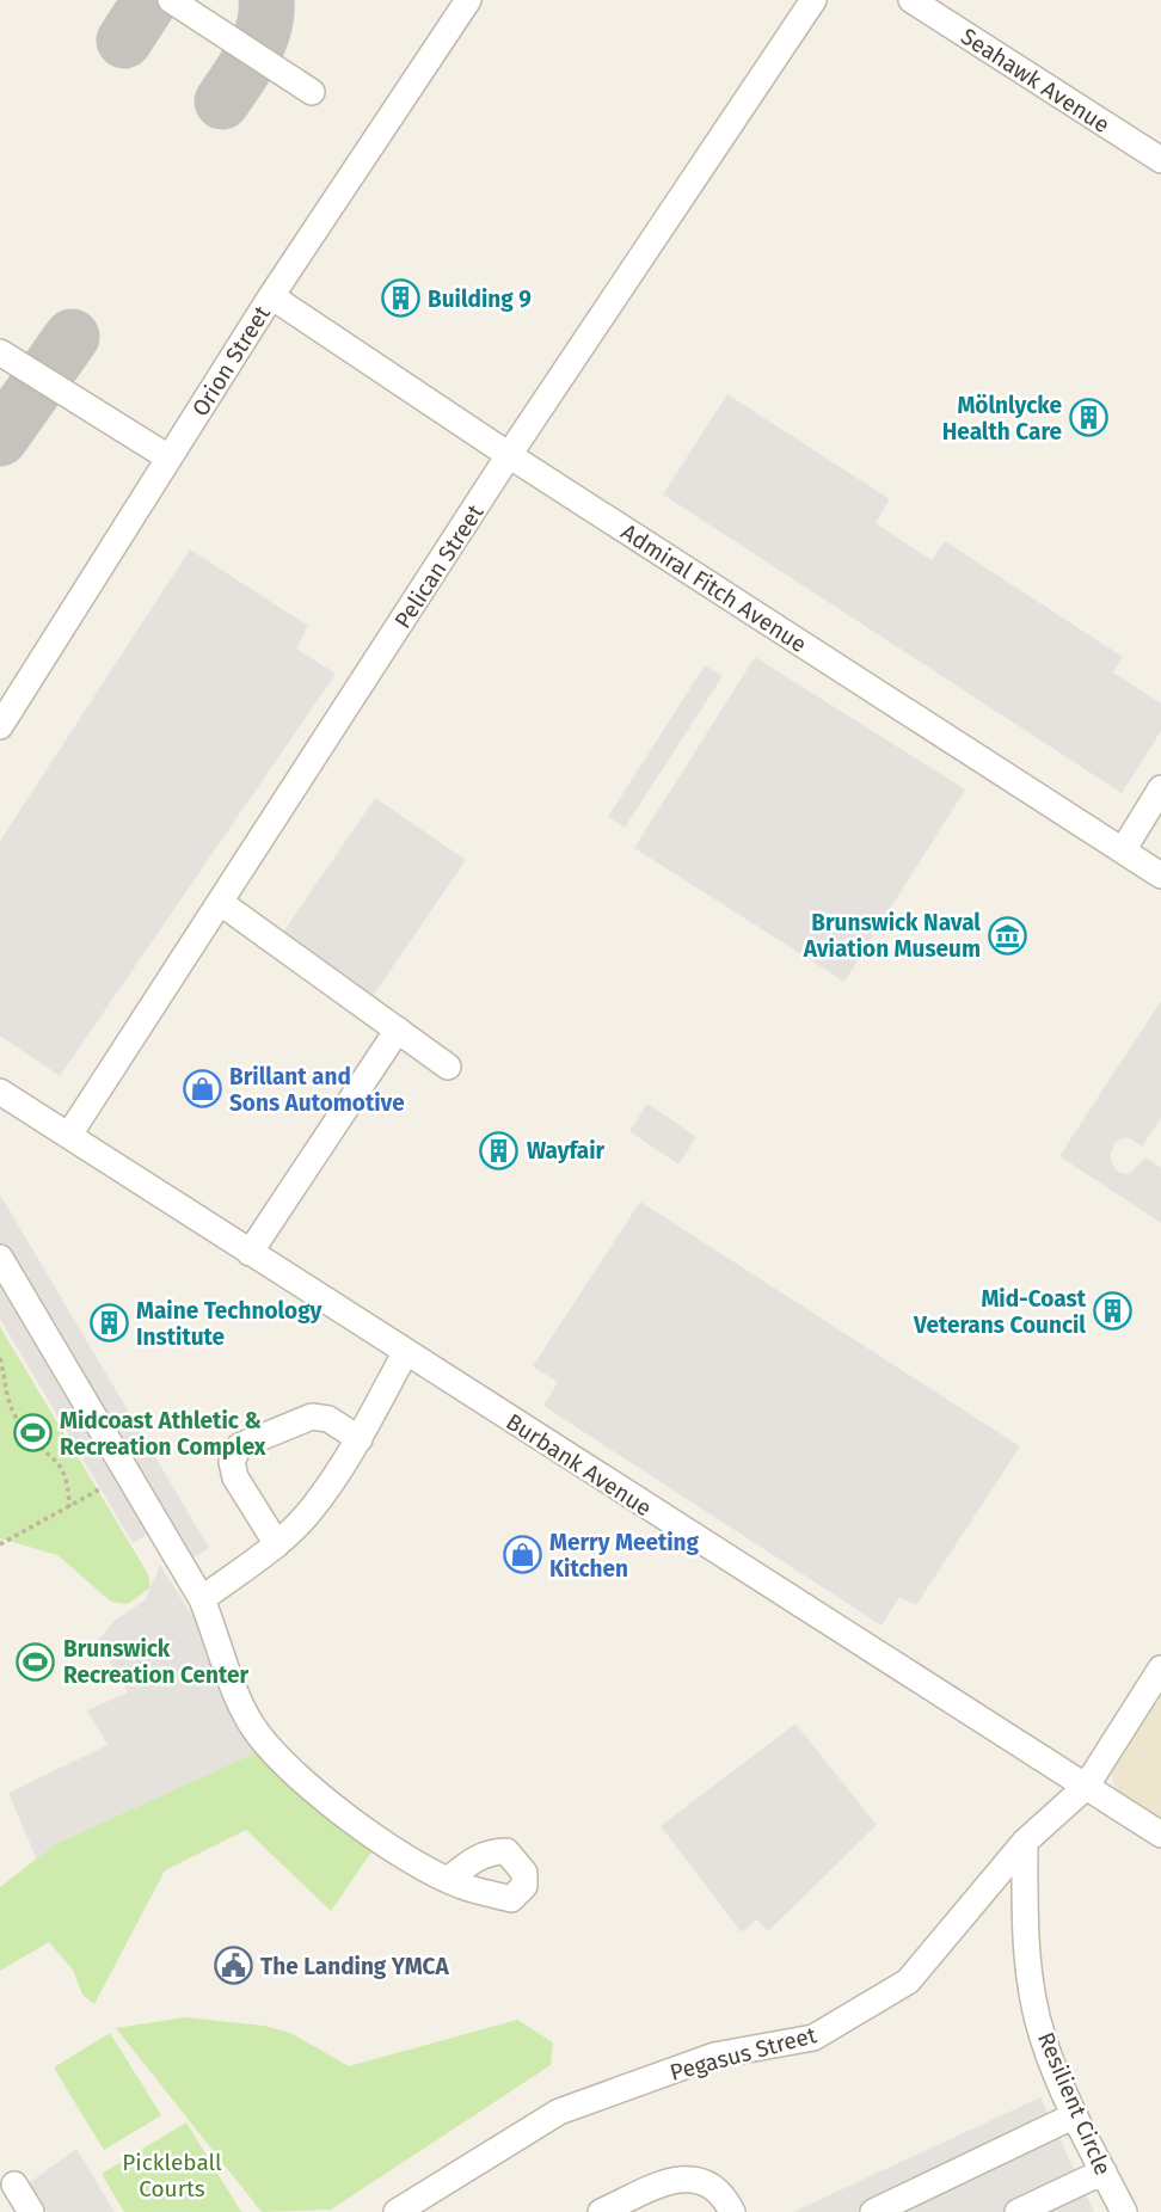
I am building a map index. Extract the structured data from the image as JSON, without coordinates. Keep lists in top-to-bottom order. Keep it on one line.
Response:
{"streets":{"street":["Seahawk Avenue","Orion Street","Pelican Street","Admiral Fitch Avenue","Burbank Avenue","Pegasus Street","Resilient Circle"]},"crossings":[["Orion Street","Admiral Fitch Avenue"],["Pelican Street","Admiral Fitch Avenue"],["Pelican Street","Burbank Avenue"],["Burbank Avenue","Pegasus Street"],["Pegasus Street","Resilient Circle"]],"parks":["Pickleball Courts"],"places":{"building":["Building 9","Mölnlycke Health Care","Wayfair","Mid-Coast Veterans Council","Maine Technology Institute"],"museum":["Brunswick Naval Aviation Museum"],"shop":["Brillant and Sons Automotive","Merry Meeting Kitchen"],"sports":["Midcoast Athletic & Recreation Complex","Brunswick Recreation Center"],"public building":["The Landing YMCA"]}}
